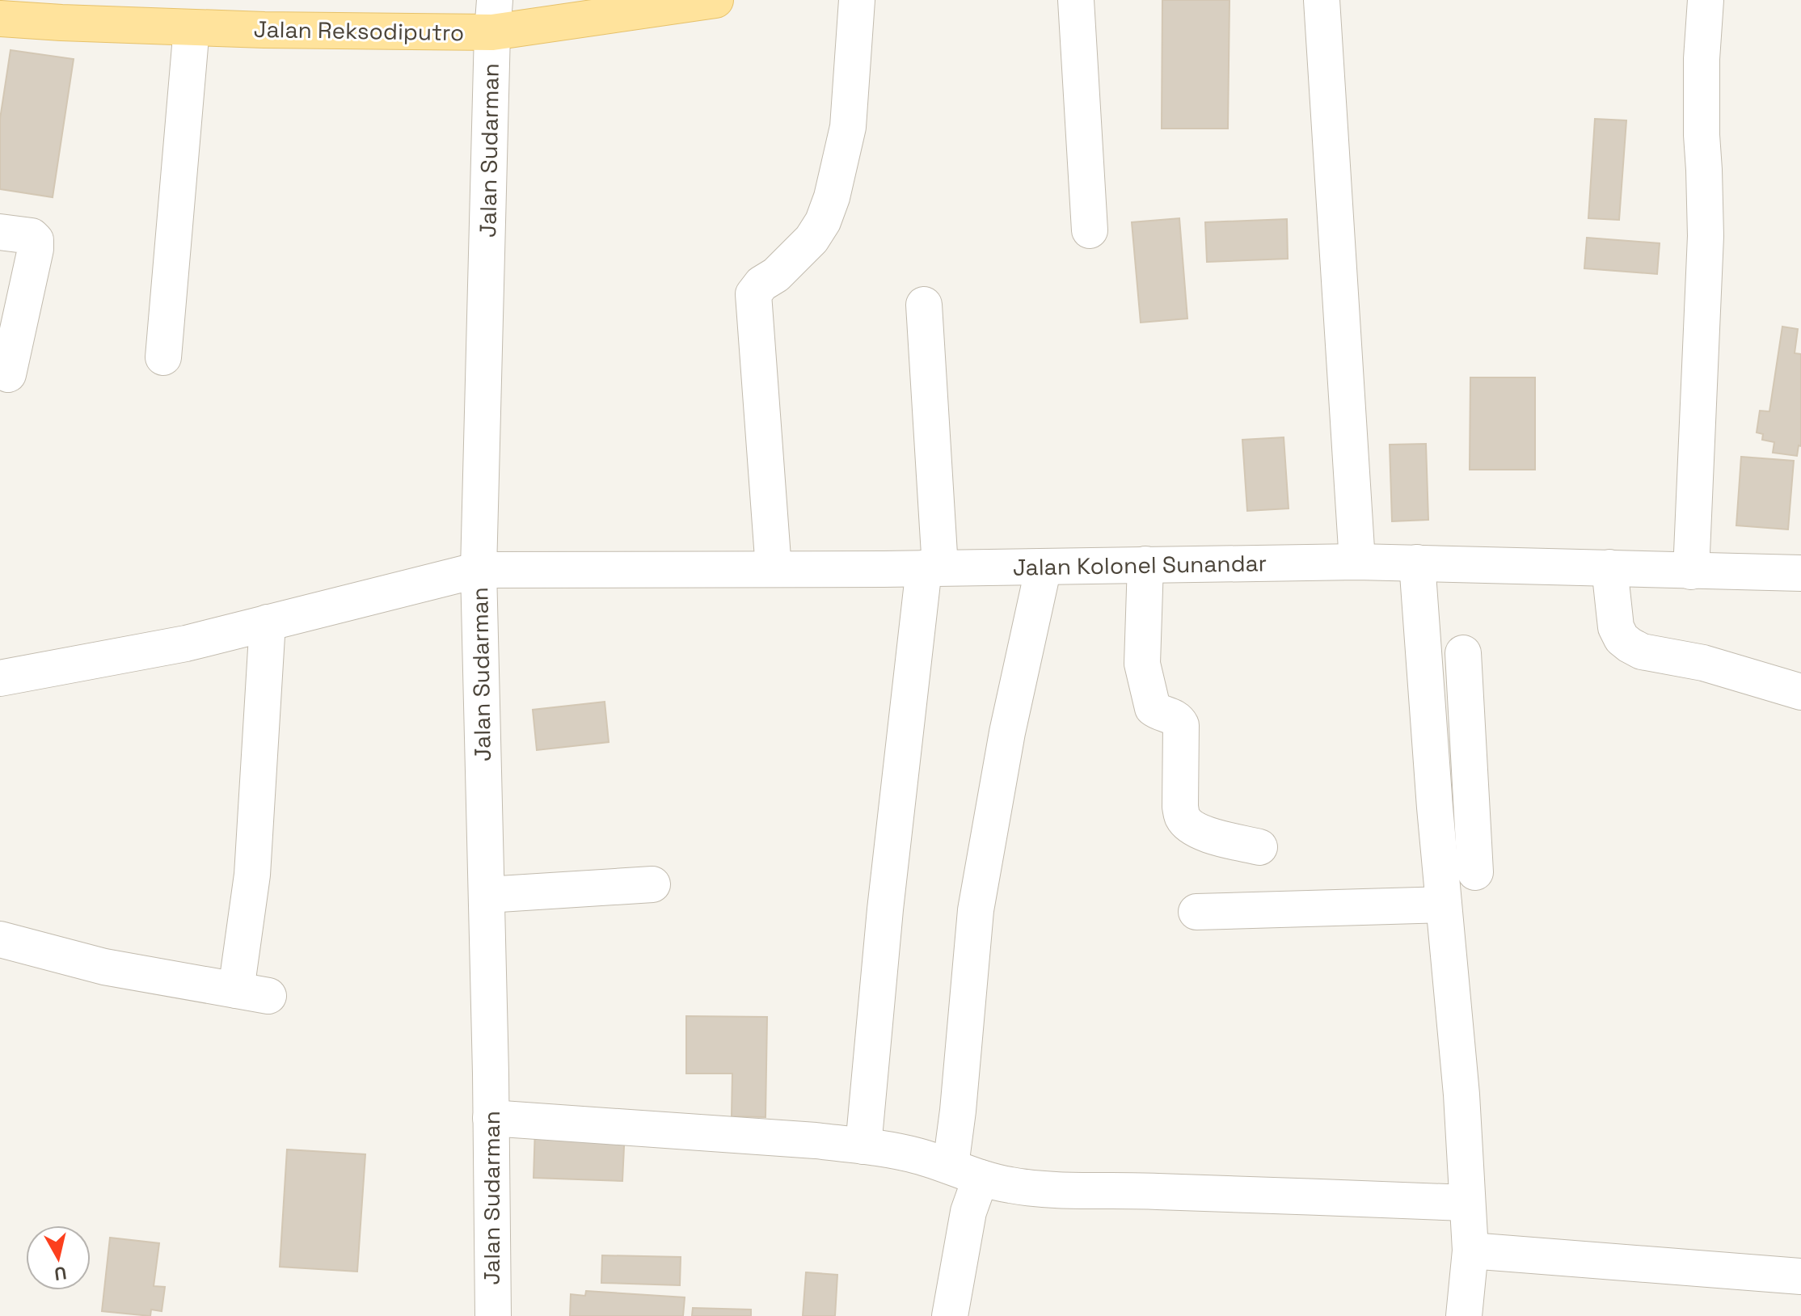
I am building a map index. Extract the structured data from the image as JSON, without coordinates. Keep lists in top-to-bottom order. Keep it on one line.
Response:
{"streets":{"main road":["Jalan Reksodiputro"],"street":["Jalan Sudarman","Jalan Kolonel Sunandar"]},"crossings":[["Jalan Reksodiputro","Jalan Sudarman"],["Jalan Sudarman","Jalan Kolonel Sunandar"]],"north":"bottom"}
